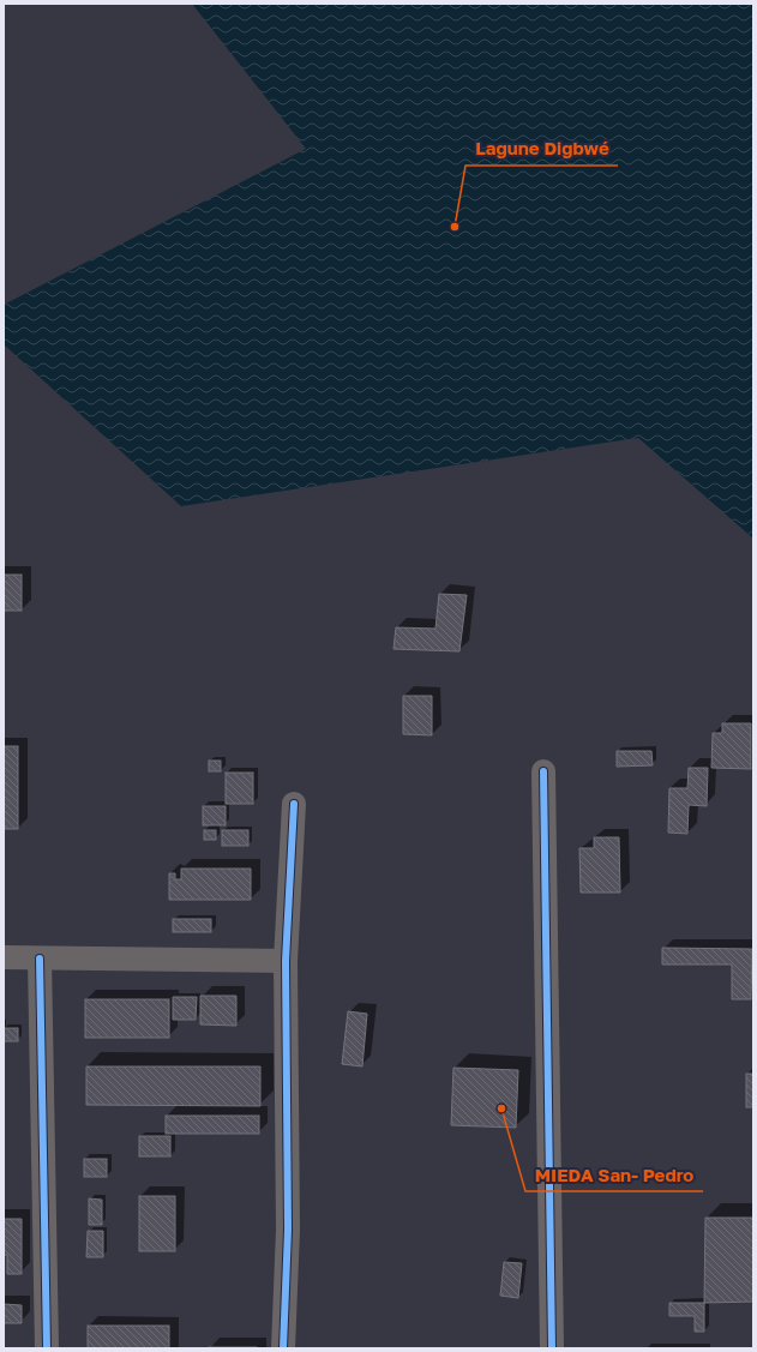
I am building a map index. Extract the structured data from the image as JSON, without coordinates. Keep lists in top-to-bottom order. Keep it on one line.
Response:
{"places":["Lagune Digbwé","MIEDA San- Pedro"]}
